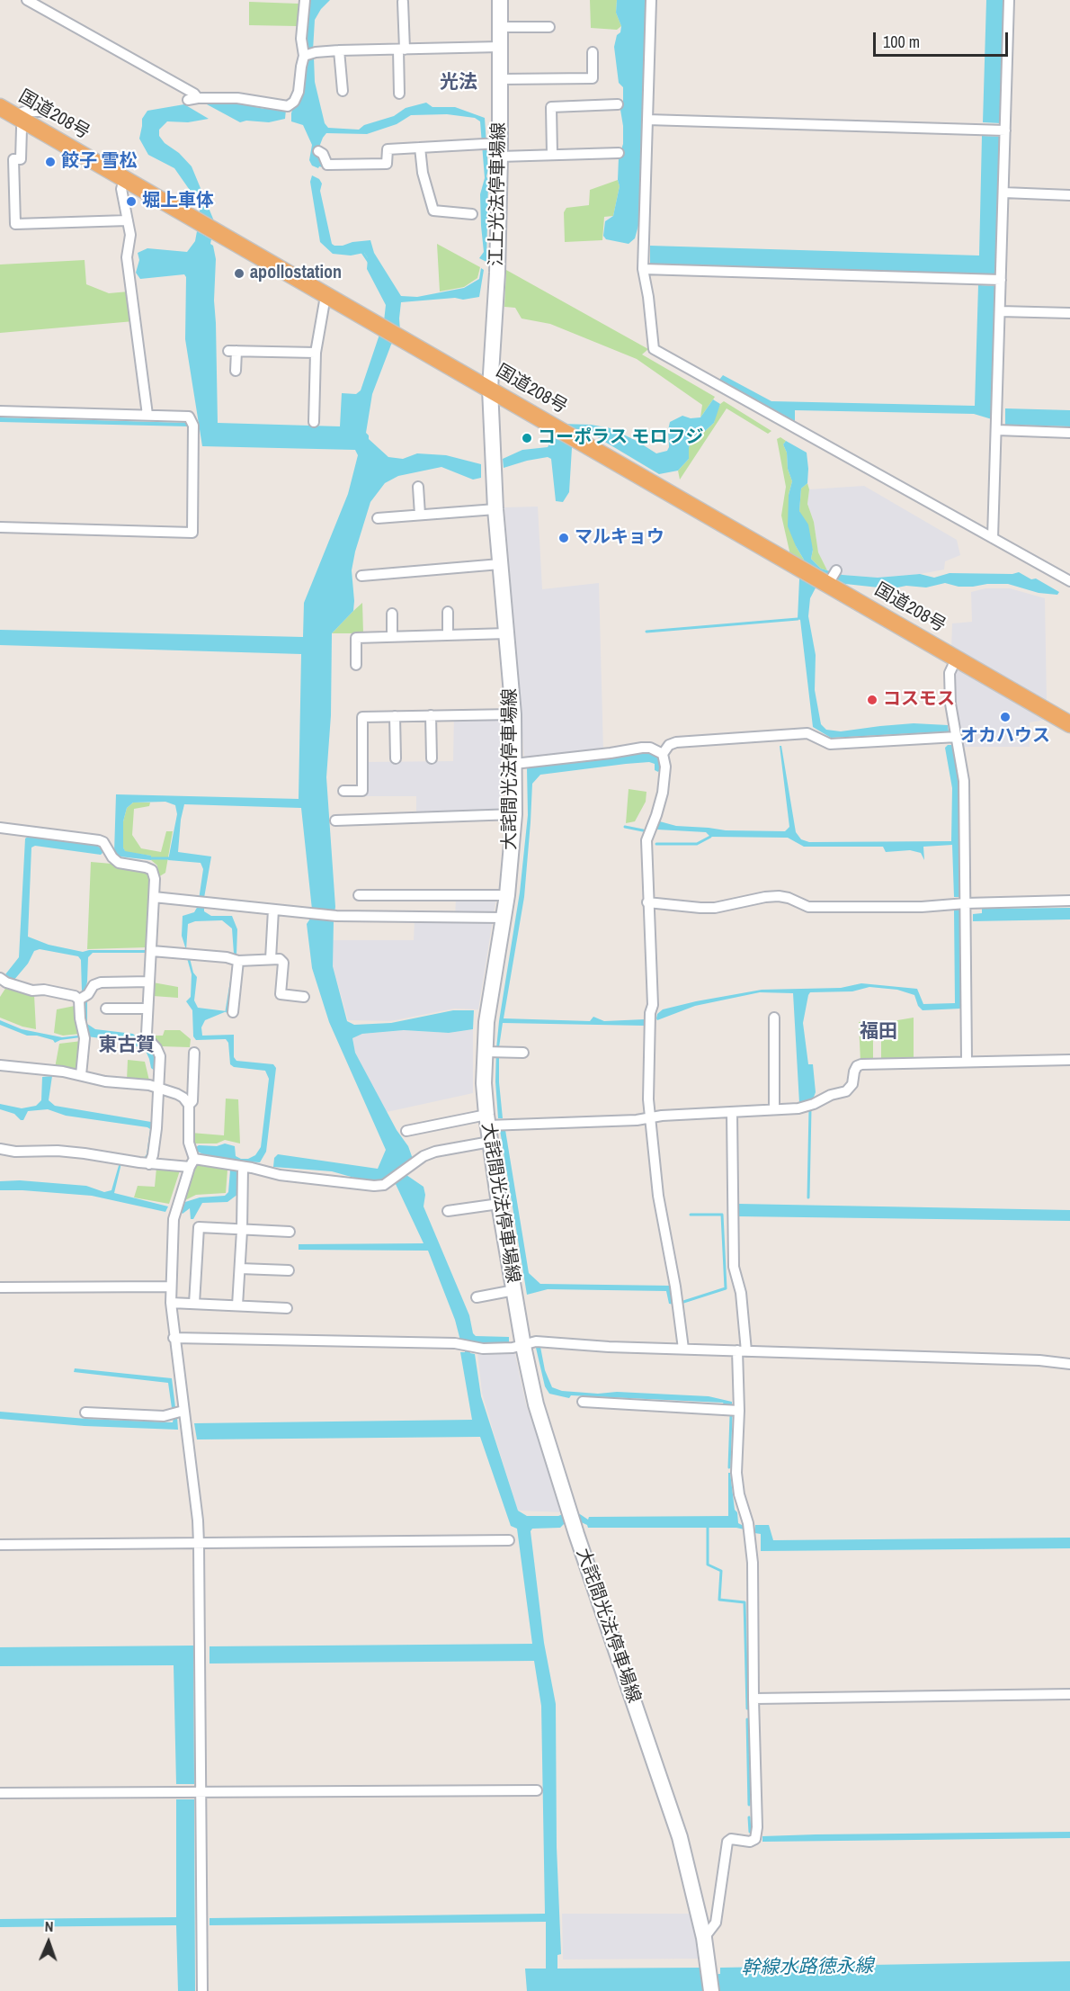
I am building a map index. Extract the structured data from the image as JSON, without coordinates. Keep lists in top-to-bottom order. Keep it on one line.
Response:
{"streets":{"highway":["国道208号"],"main road":["江上光法停車場線","大詫間光法停車場線"]},"crossings":[["国道208号","江上光法停車場線"],["国道208号","大詫間光法停車場線"],["江上光法停車場線","大詫間光法停車場線"]],"districts":["光法","福田","東古賀"],"water":["幹線水路徳永線"],"places":["餃子 雪松","堀上車体","apollostation","コーポラス モロフジ","マルキョウ","コスモス","オカハウス"],"scale_bar":"100 m","north":"top"}
